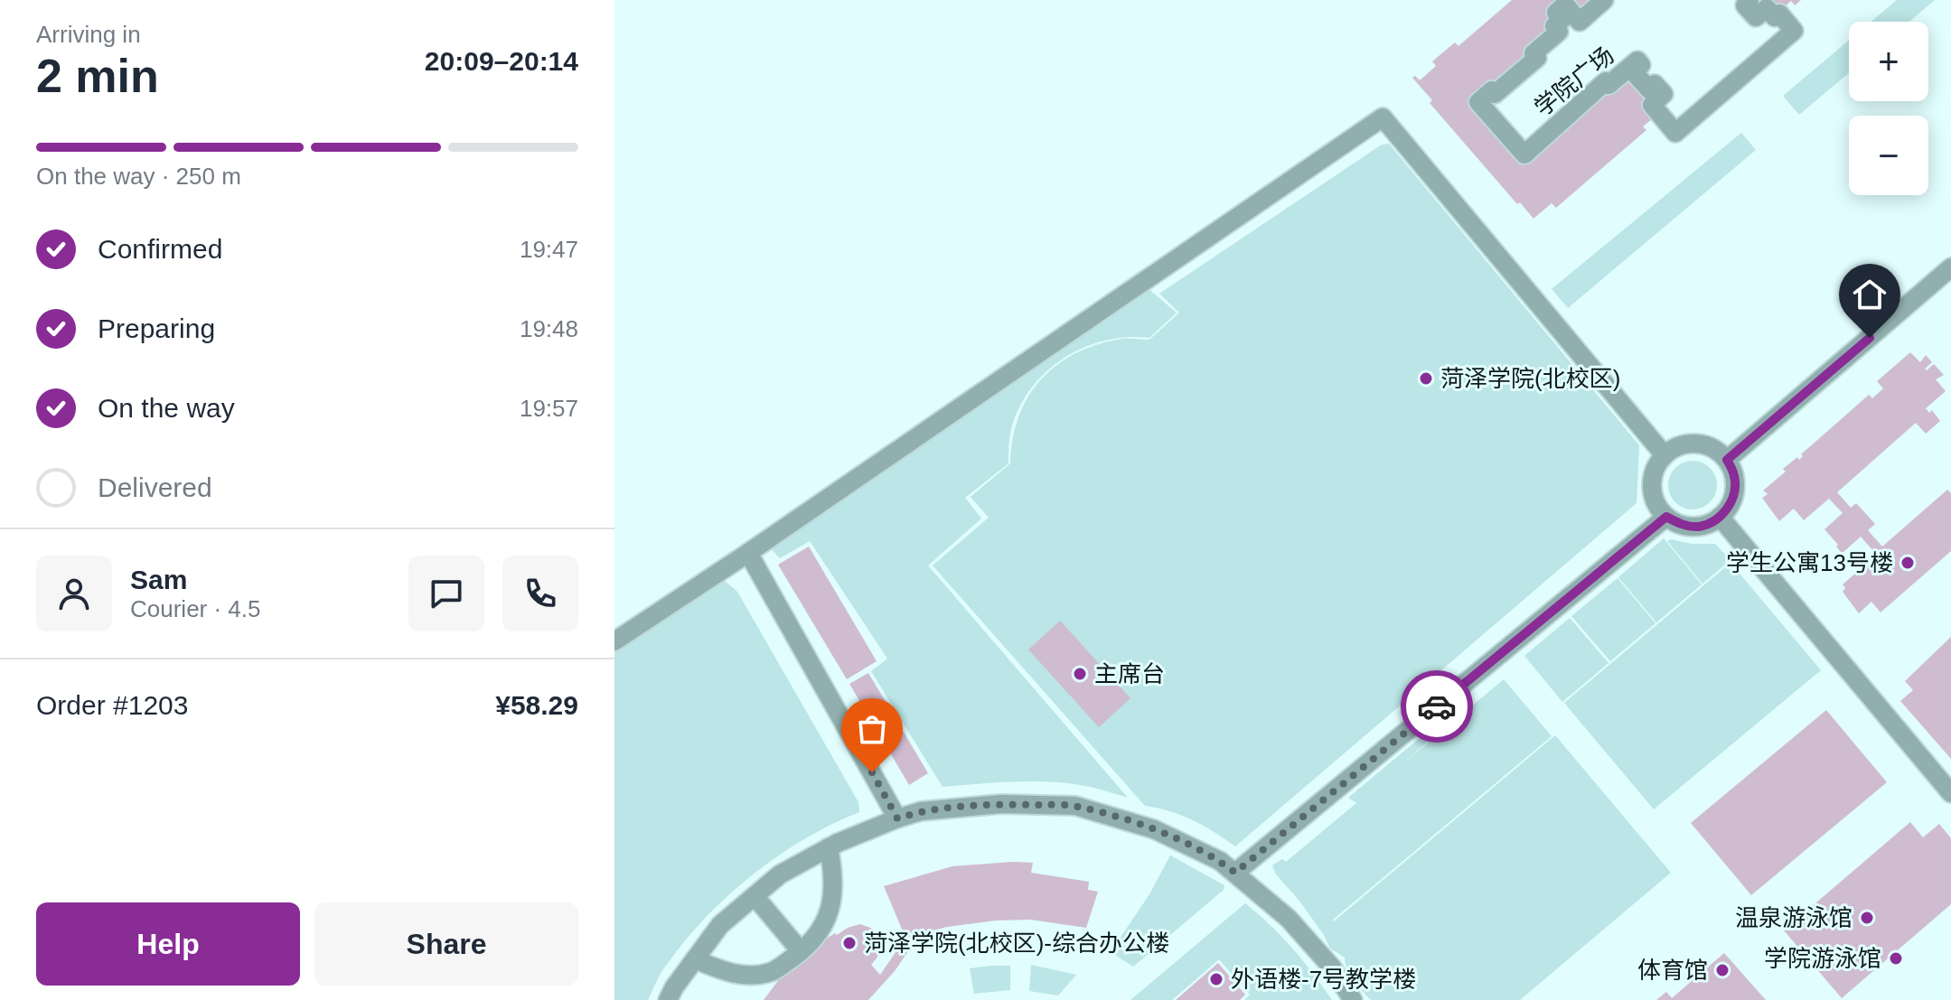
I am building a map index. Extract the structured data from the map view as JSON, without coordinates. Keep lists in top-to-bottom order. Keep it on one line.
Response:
{"streets":{"street":["学院广场"]},"places":["菏泽学院(北校区)","学生公寓13号楼","主席台","温泉游泳馆","菏泽学院(北校区)-综合办公楼","学院游泳馆","体育馆","外语楼-7号教学楼"],"page":{"heading":["2 min","Arriving in","20:09–20:14"],"panel":["Sam","Courier · 4.5","Order #1203","¥58.29"],"map_buttons":["+","−"],"bar":"On the way · 250 m","list":[["Confirmed","19:47"],["Preparing","19:48"],["On the way","19:57"],"Delivered"],"buttons":["Help","Share"]}}
